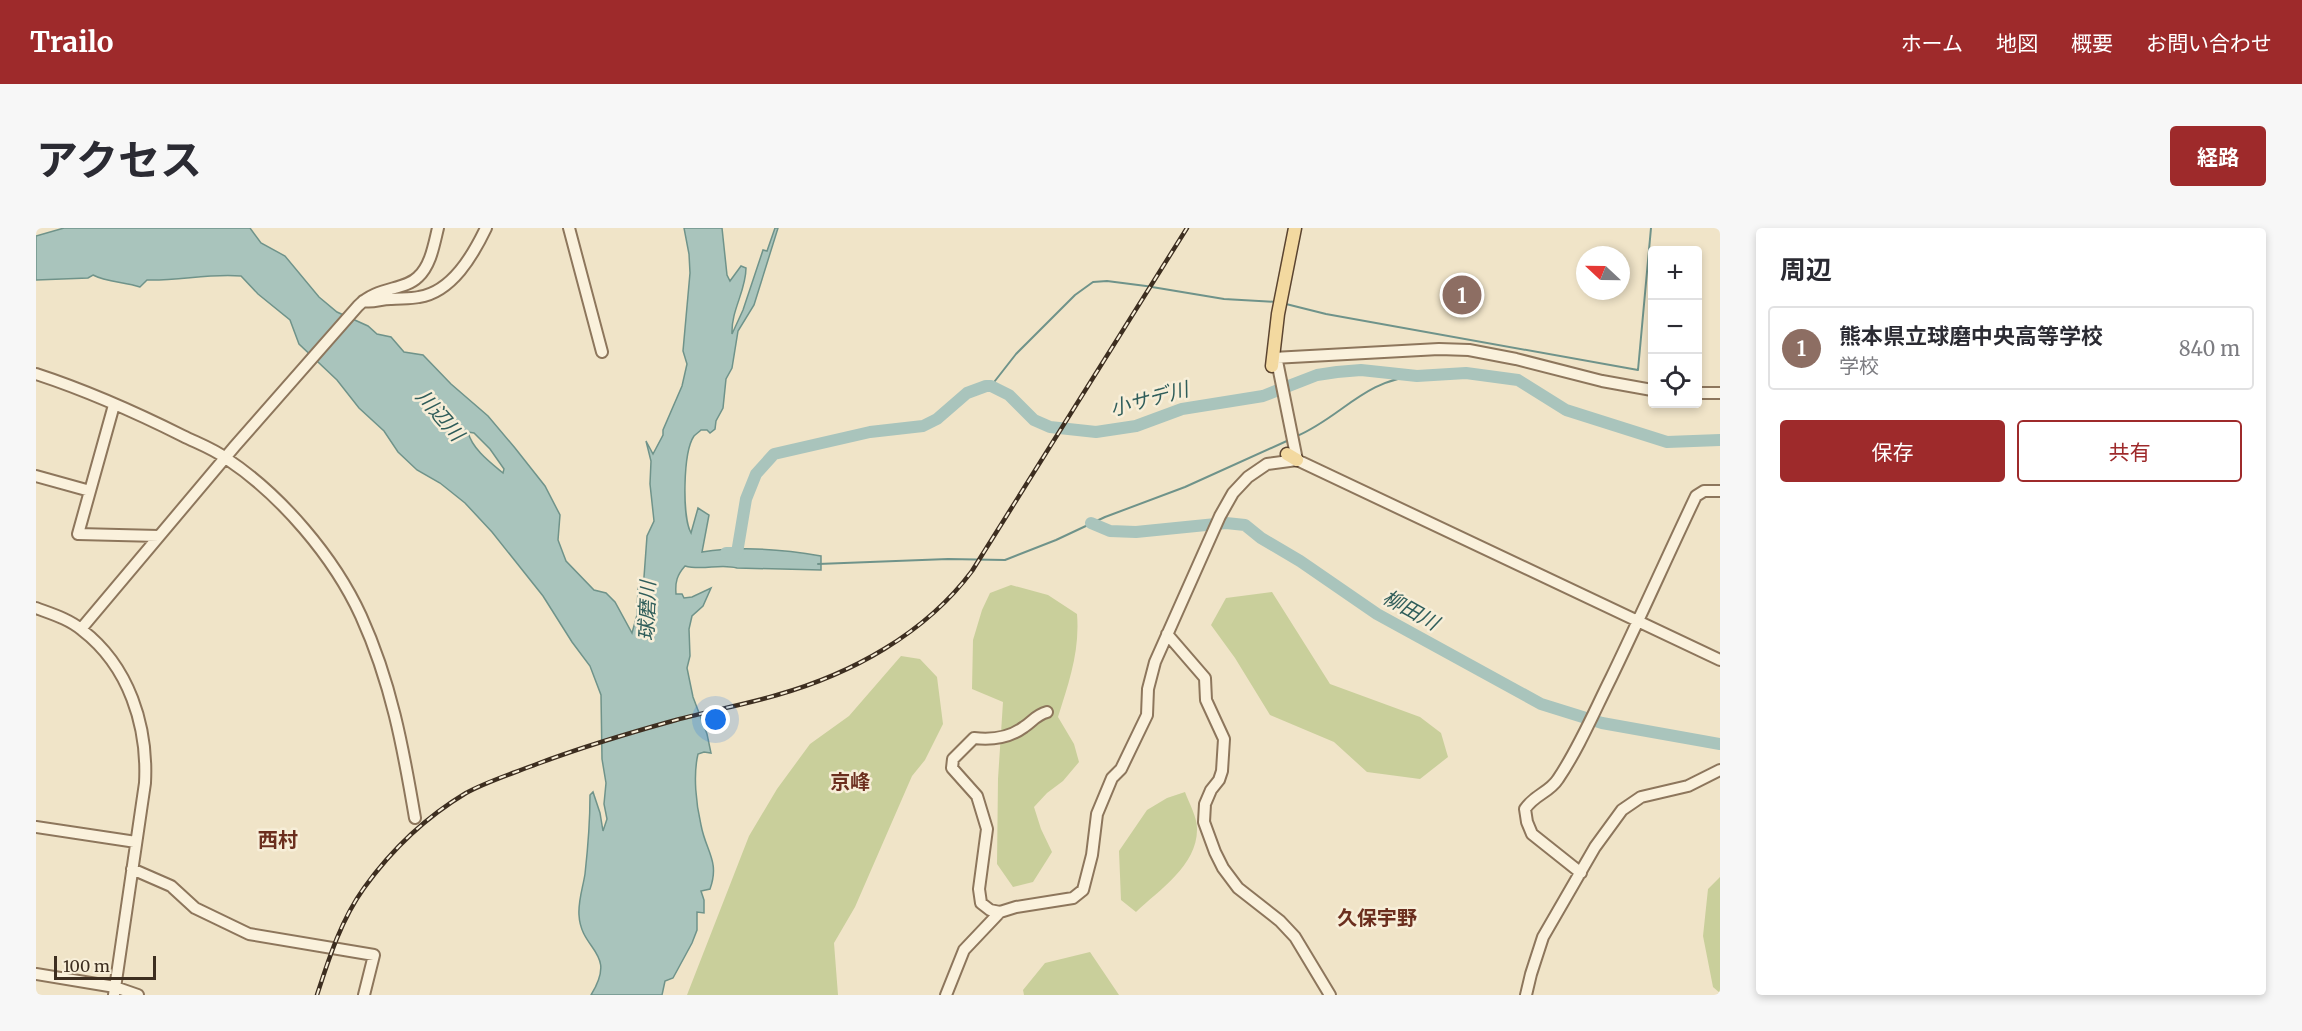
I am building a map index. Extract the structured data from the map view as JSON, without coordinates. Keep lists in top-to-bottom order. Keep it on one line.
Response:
{"districts":["京峰","西村","久保宇野"],"water":["小サデ川","川辺川","柳田川","球磨川"],"scale_bar":"100 m","north":"left","page":{"header":"Trailo","nav":["ホーム","地図","概要","お問い合わせ"],"title":"アクセス","buttons":["経路",["保存","共有"]],"heading":"周辺","map_buttons":["+","−"],"pins":"1","list":[{"mark":"1","name":"熊本県立球磨中央高等学校","note":"学校","value":"840 m"}],"scale":"100 m"}}
